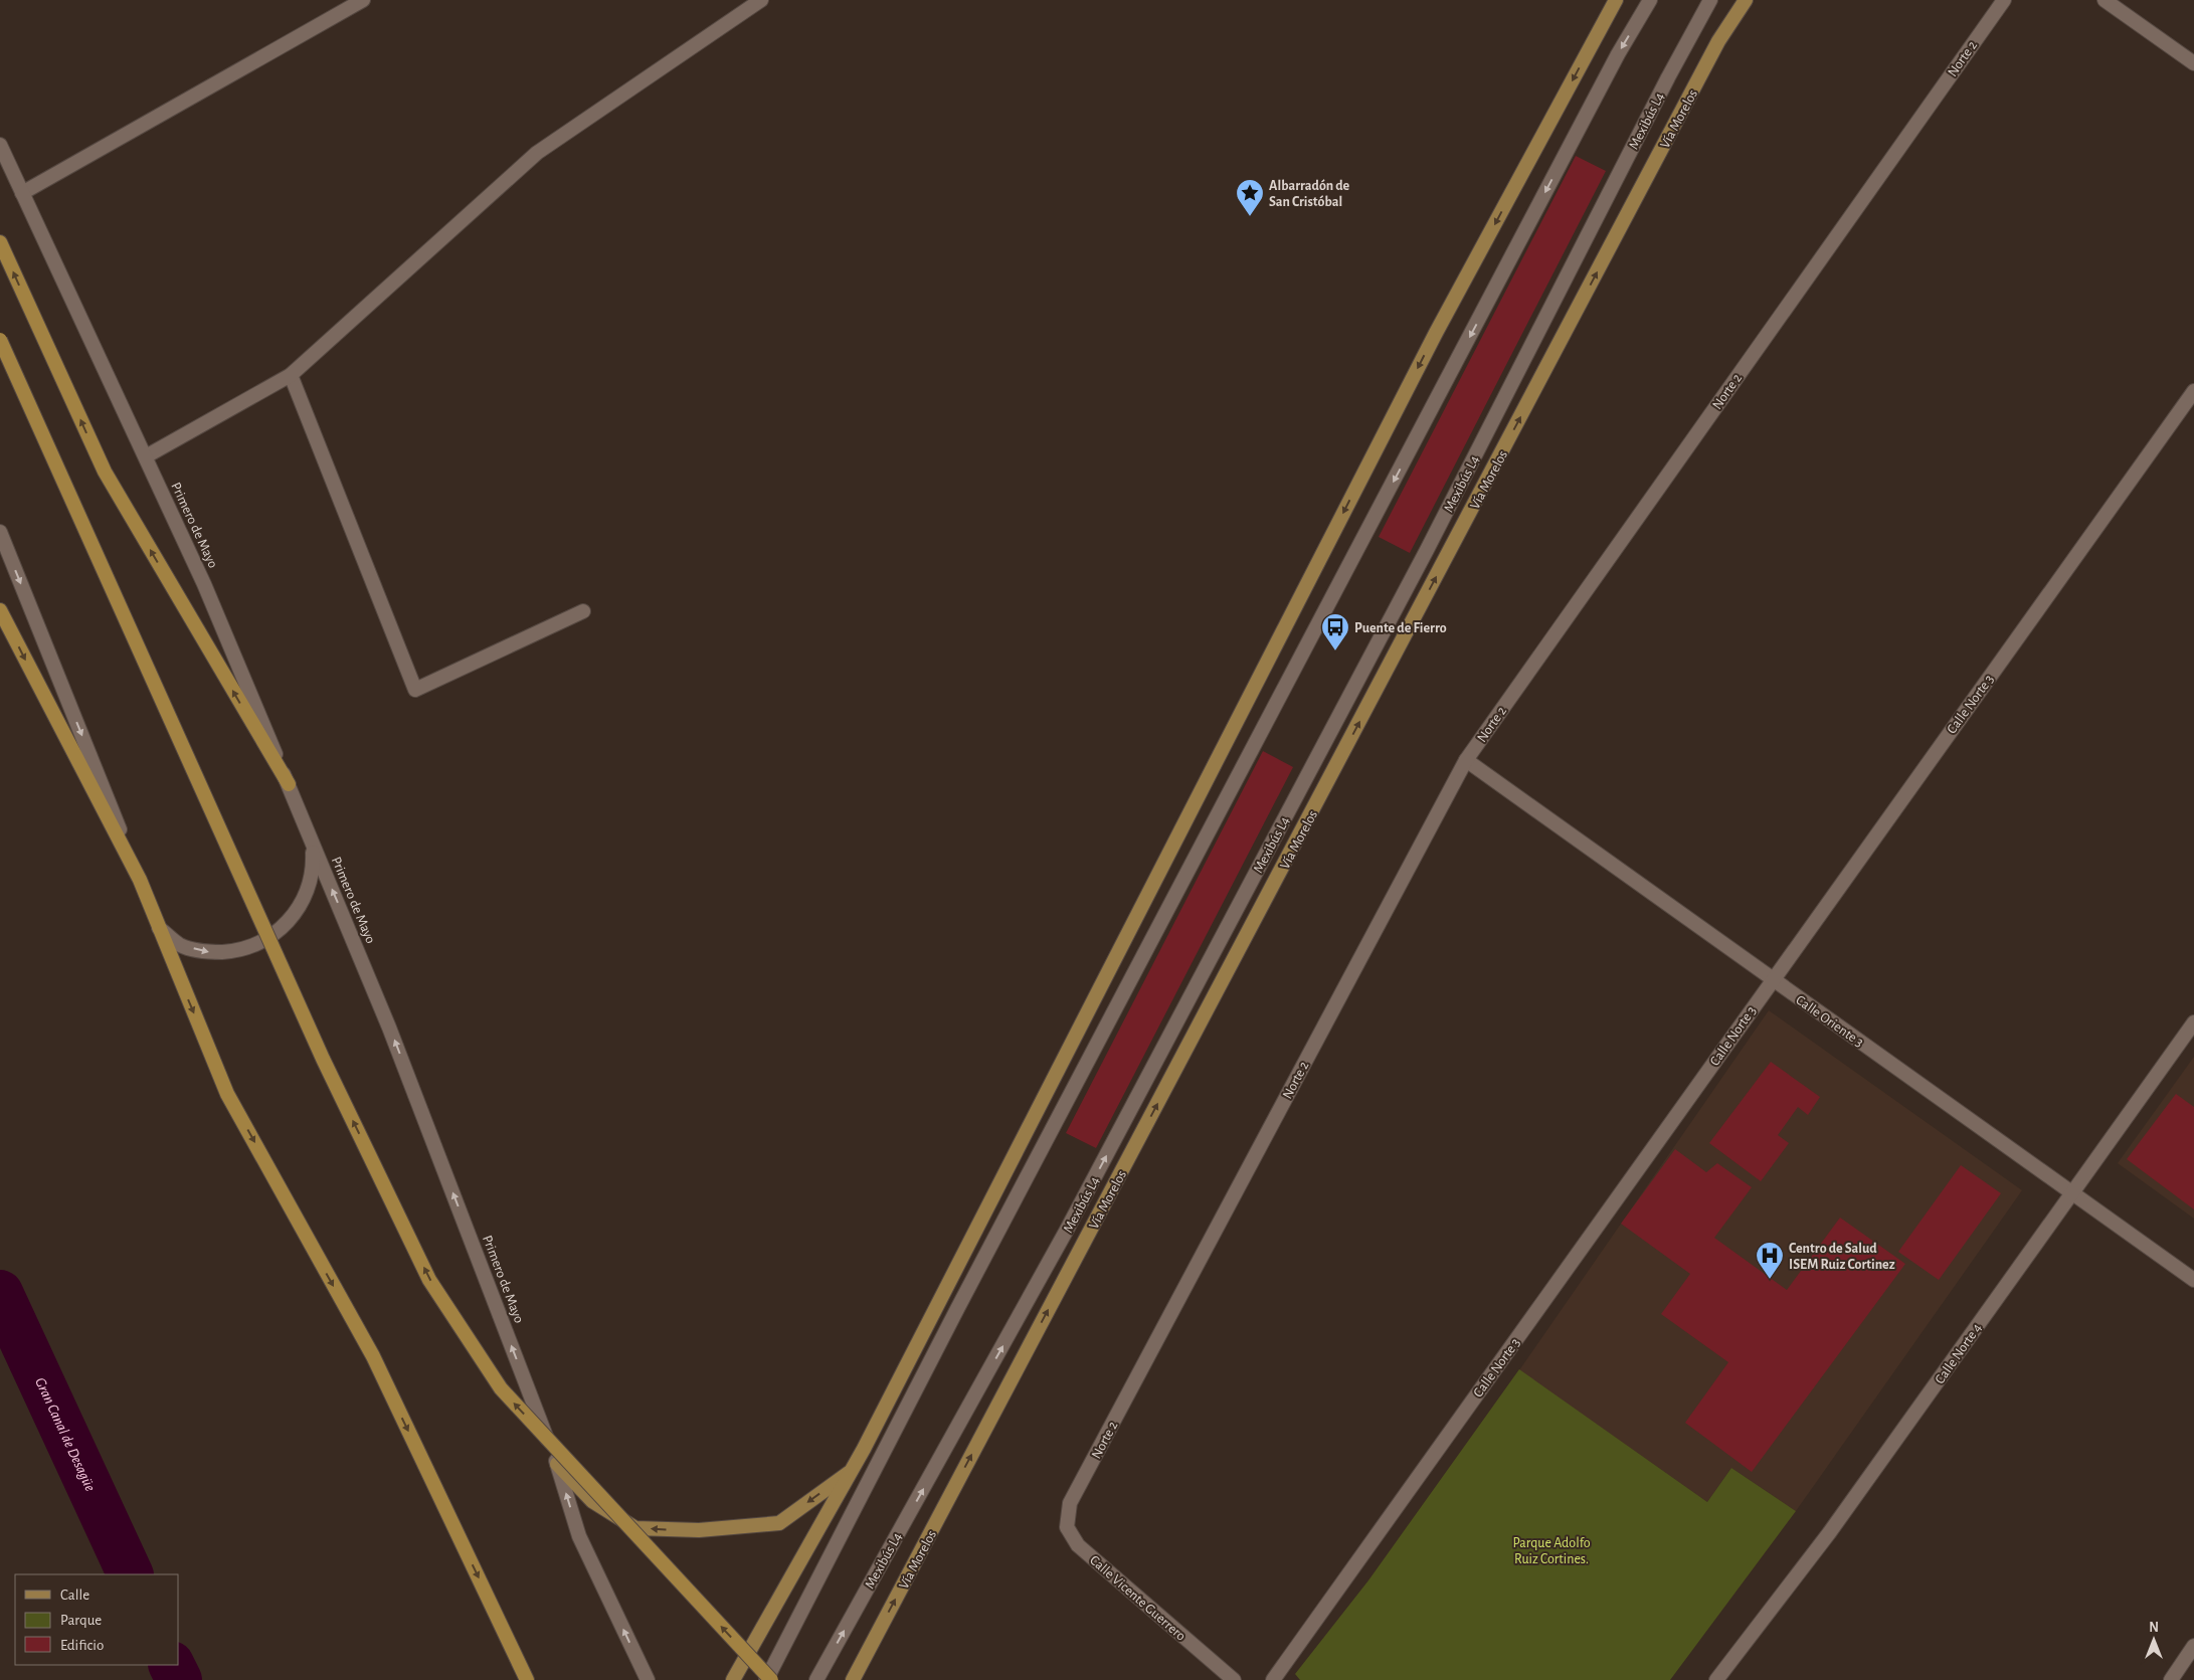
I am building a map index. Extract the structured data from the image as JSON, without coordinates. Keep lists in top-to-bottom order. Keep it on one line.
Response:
{"streets":{"main road":["Vía Morelos"],"street":["Norte 2","Mexibús L4","Primero de Mayo","Calle Norte 3","Calle Oriente 3","Calle Norte 4","Calle Vicente Guerrero"]},"crossings":[["Norte 2","Calle Oriente 3"],["Norte 2","Calle Vicente Guerrero"],["Calle Norte 3","Calle Oriente 3"],["Calle Oriente 3","Calle Norte 4"]],"one_way":["Primero de Mayo"],"water":["Gran Canal de Desagüe"],"parks":["Parque Adolfo Ruiz Cortines."],"places":{"place":["Albarradón de San Cristóbal"],"bus stop":["Puente de Fierro"],"hospital":["Centro de Salud ISEM Ruiz Cortinez"]},"legend":["Calle","Parque","Edificio"],"north":"top"}
